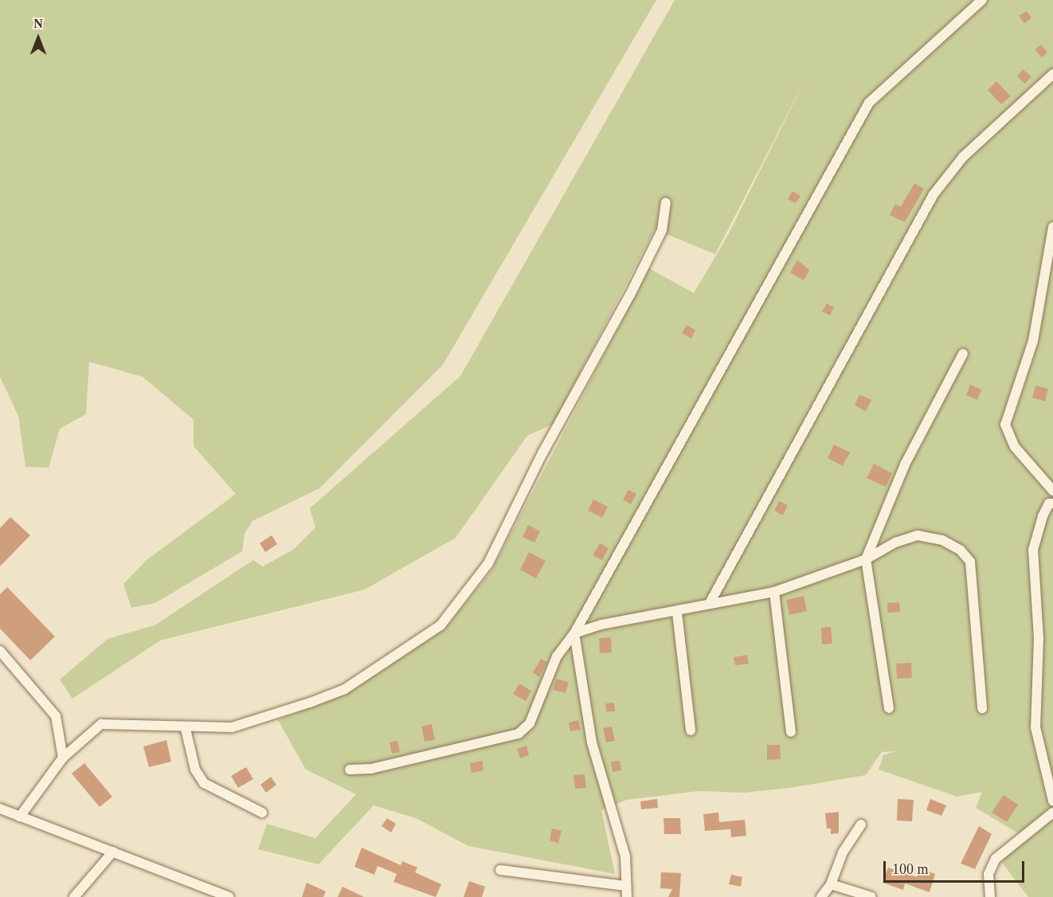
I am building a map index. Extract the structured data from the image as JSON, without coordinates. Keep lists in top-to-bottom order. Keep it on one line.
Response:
{"scale_bar":"100 m","north":"top"}
